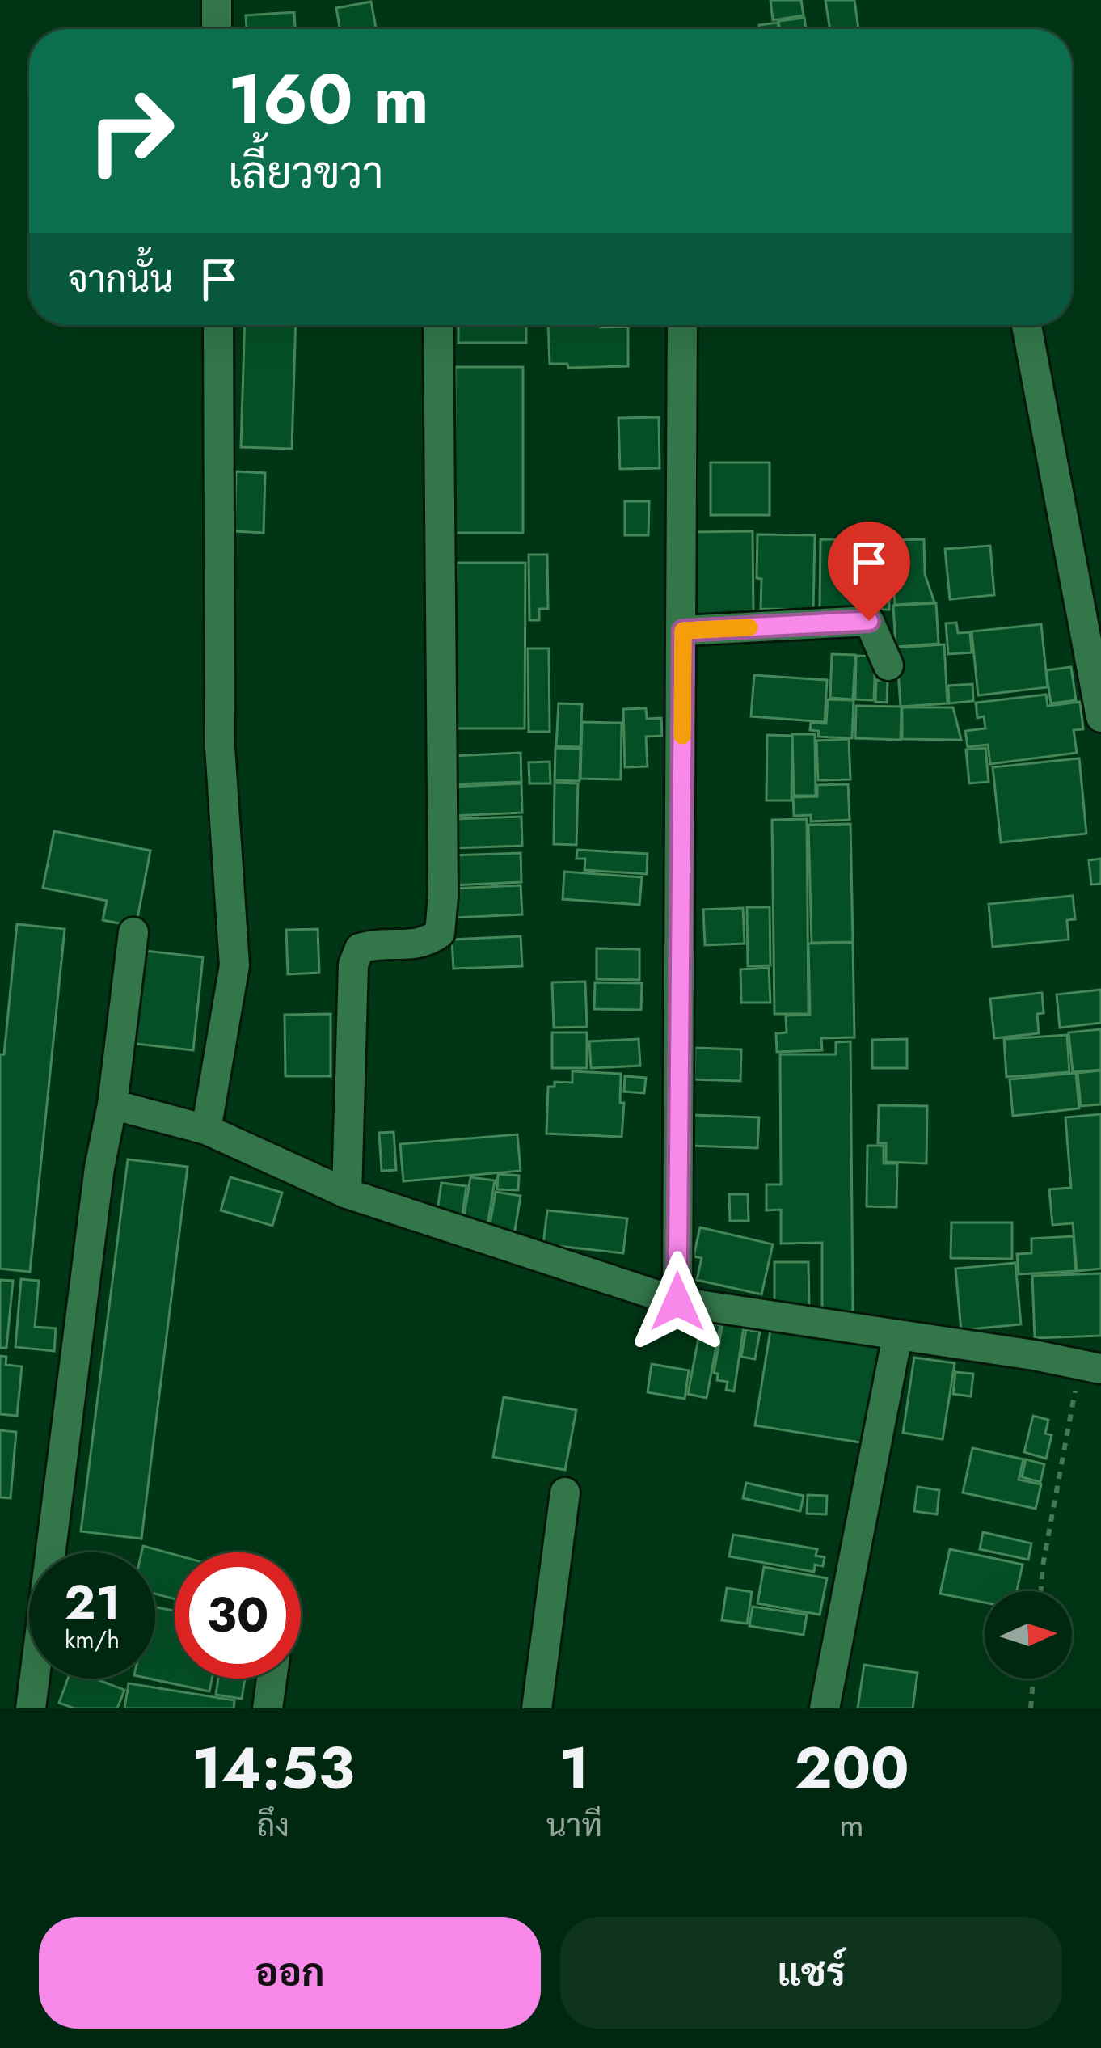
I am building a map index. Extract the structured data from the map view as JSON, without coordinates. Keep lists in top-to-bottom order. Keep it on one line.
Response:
{"north":"right","page":{"turn":["160 m","เลี้ยวขวา"],"then":"จากนั้น","speed":"21 km/h","limit":"30","eta":["14:53","ถึง","1","นาที","200","m"],"buttons":["ออก","แชร์"]}}
